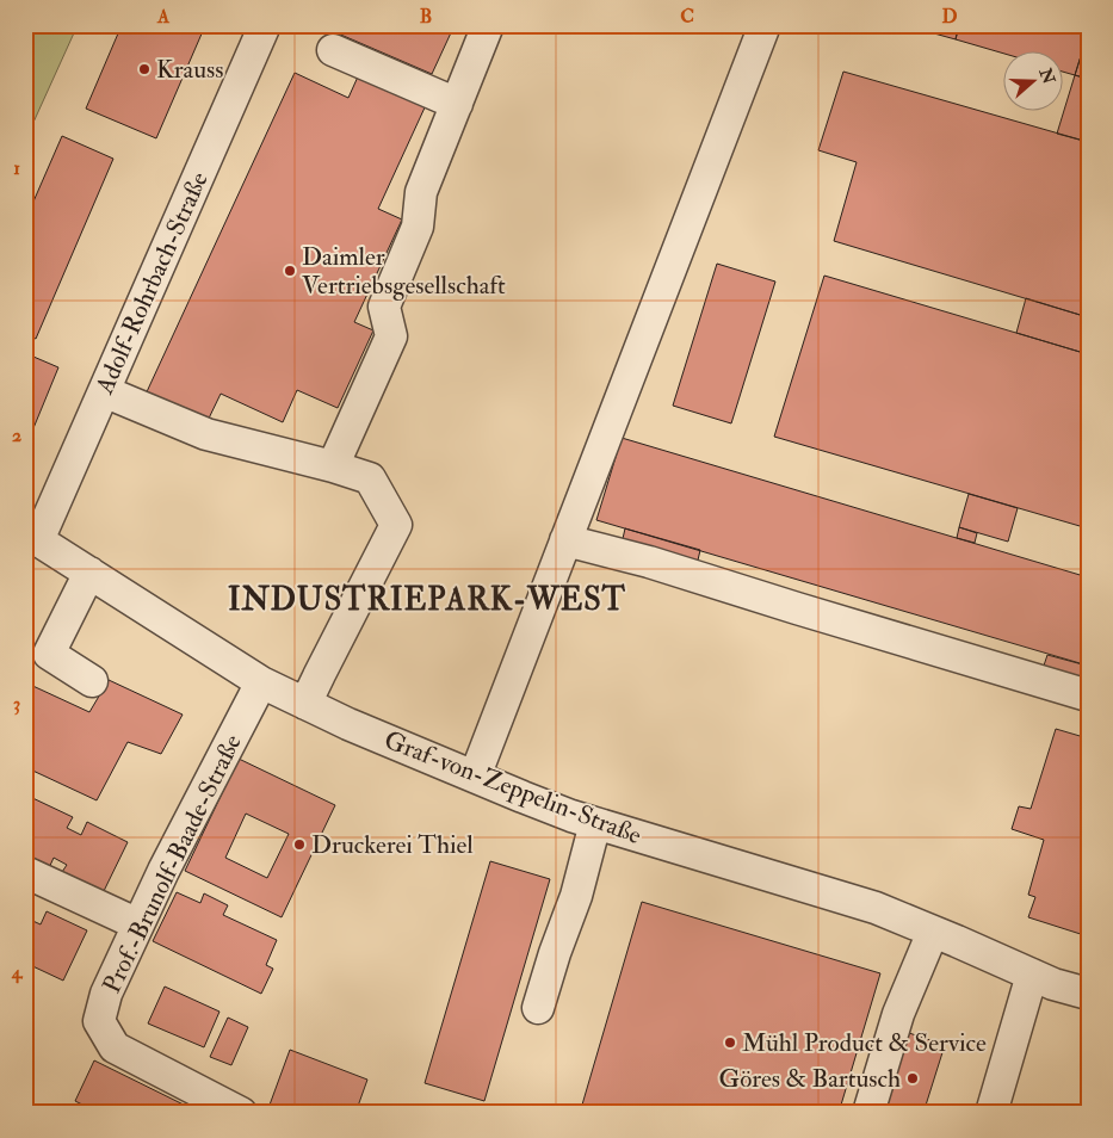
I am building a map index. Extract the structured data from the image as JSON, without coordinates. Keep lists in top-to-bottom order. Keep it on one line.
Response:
{"streets":{"street":["Adolf-Rohrbach-Straße","Graf-von-Zeppelin-Straße","Prof.-Brunolf-Baade-Straße"]},"crossings":[["Adolf-Rohrbach-Straße","Graf-von-Zeppelin-Straße"],["Graf-von-Zeppelin-Straße","Prof.-Brunolf-Baade-Straße"]],"districts":["INDUSTRIEPARK-WEST"],"places":["Krauss","Daimler Vertriebsgesellschaft","Druckerei Thiel","Mühl Product & Service","Göres & Bartusch"],"north":"right","grid":{"columns":["A","B","C","D"],"rows":["1","2","3","4"]}}
